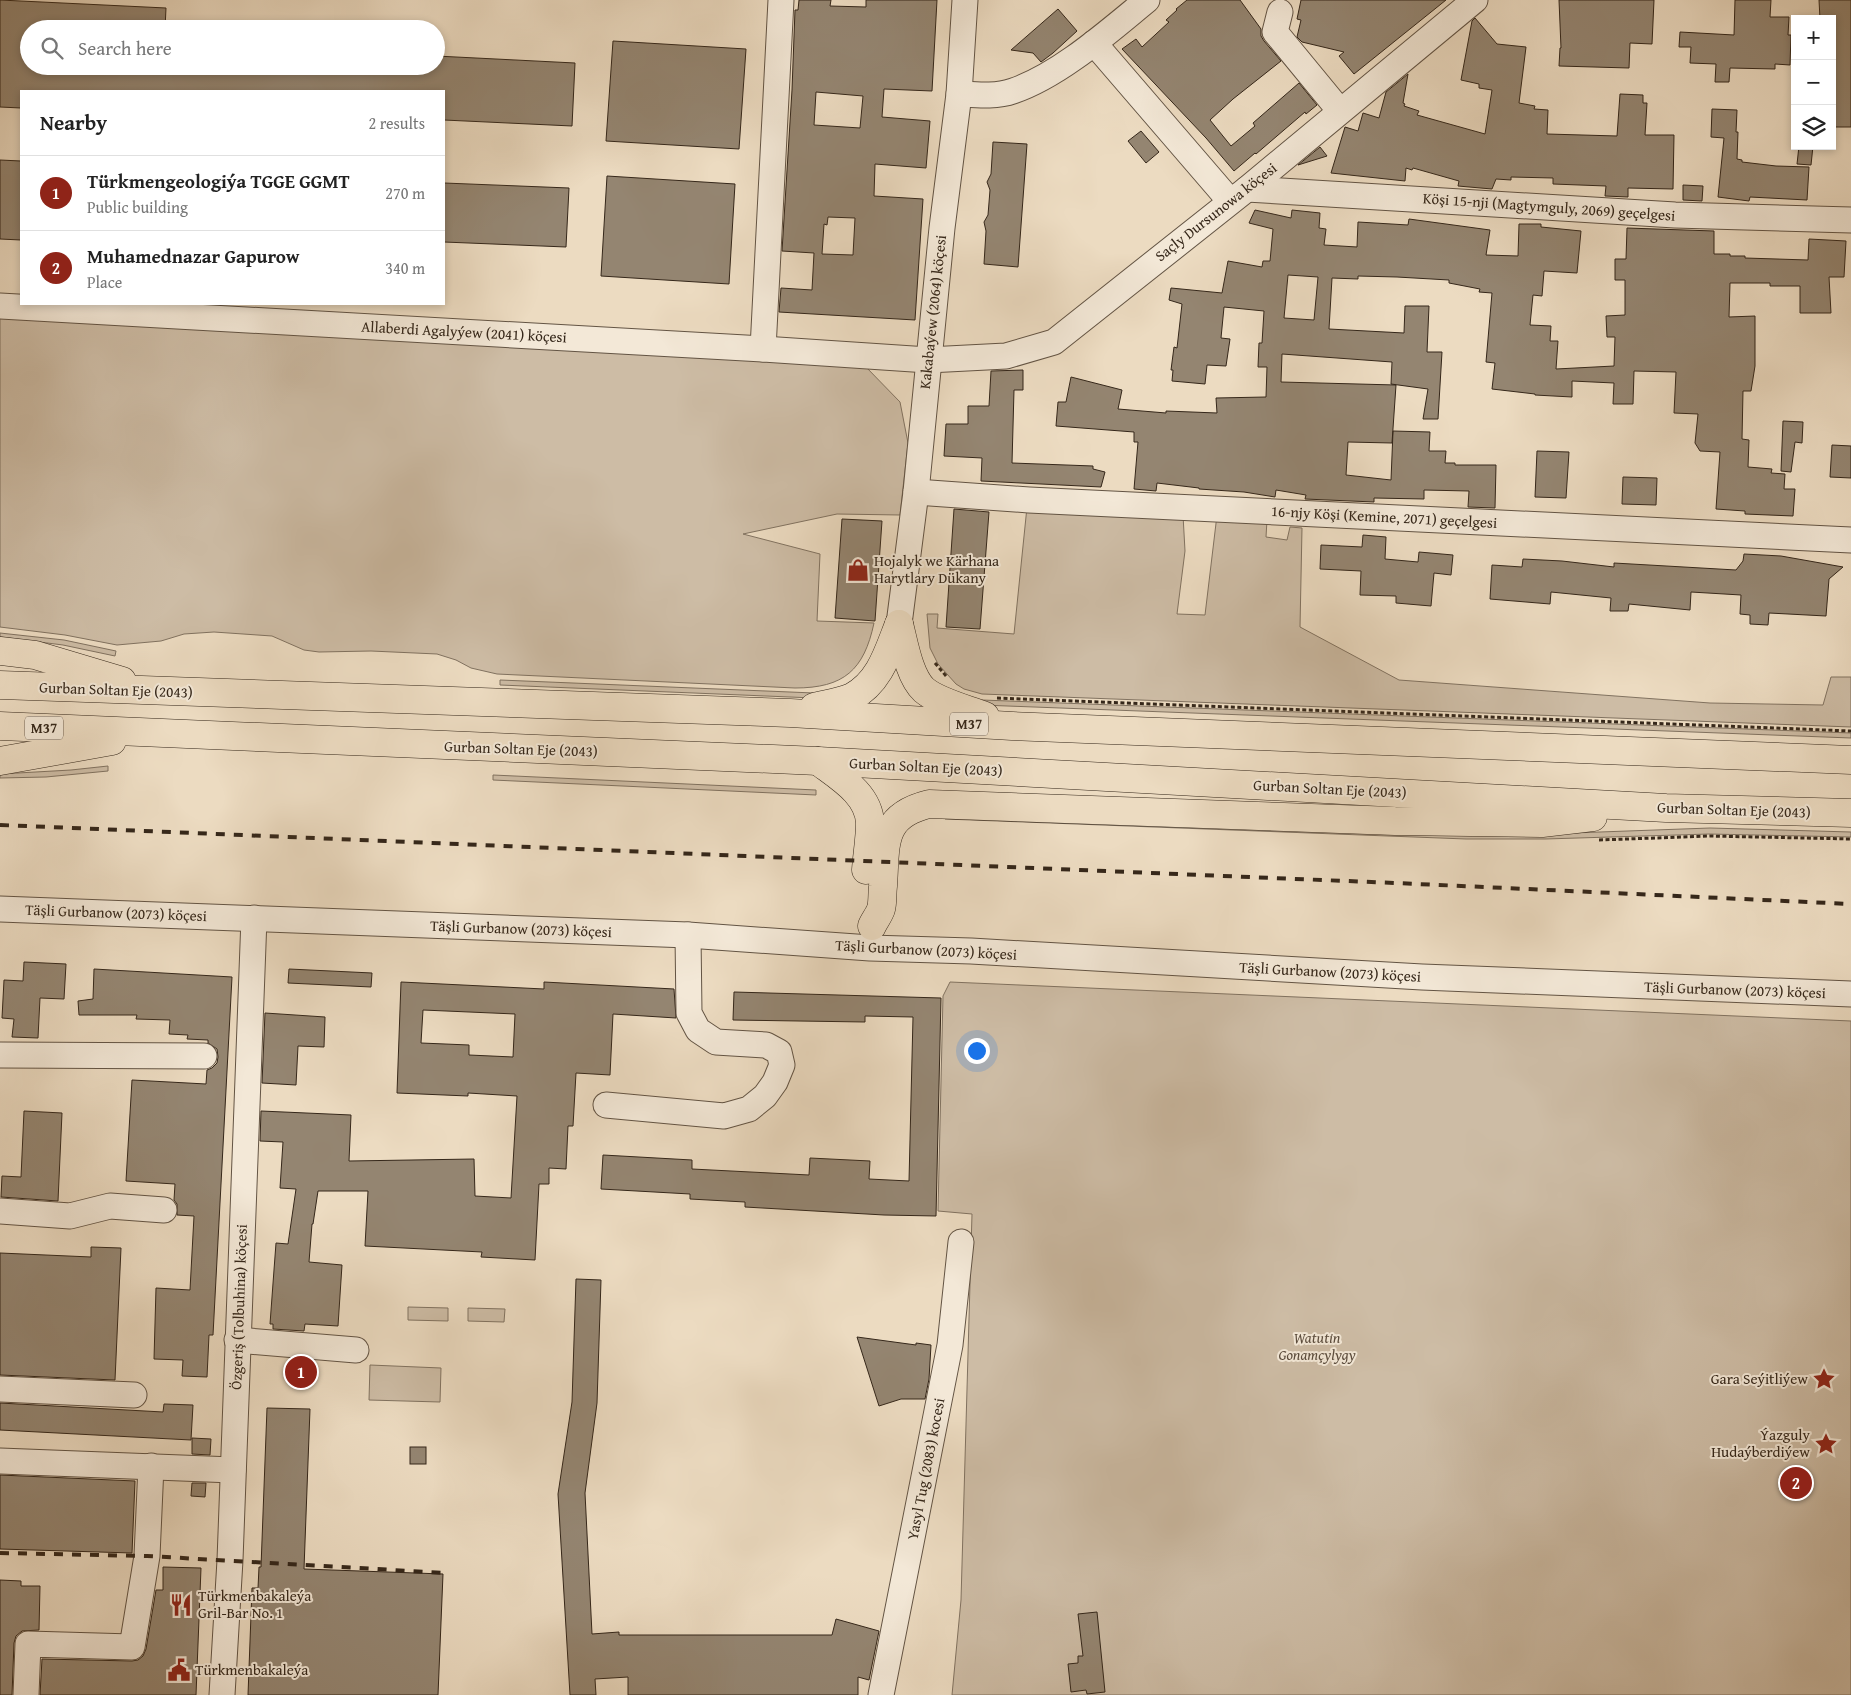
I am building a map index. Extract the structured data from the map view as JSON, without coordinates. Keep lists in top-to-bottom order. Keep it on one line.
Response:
{"streets":{"highway":["Gurban Soltan Eje (2043)","M37"],"street":["Köşi 15-nji (Magtymguly, 2069) geçelgesi","Saçly Dursunowa köçesi","Kakabaýew (2064) köçesi","Allaberdi Agalyýew (2041) köçesi","16-njy Köşi (Kemine, 2071) geçelgesi","Täşli Gurbanow (2073) köçesi","Özgeriş (Tolbuhina) köçesi","Yasyl Tug (2083) kocesi"]},"crossings":[["Köşi 15-nji (Magtymguly, 2069) geçelgesi","Saçly Dursunowa köçesi"],["Saçly Dursunowa köçesi","Kakabaýew (2064) köçesi"],["Saçly Dursunowa köçesi","Allaberdi Agalyýew (2041) köçesi"],["Kakabaýew (2064) köçesi","Allaberdi Agalyýew (2041) köçesi"],["Kakabaýew (2064) köçesi","16-njy Köşi (Kemine, 2071) geçelgesi"],["Täşli Gurbanow (2073) köçesi","Özgeriş (Tolbuhina) köçesi"]],"parks":["Watutin Gonamçylygy"],"places":{"shop":["Hojalyk we Kärhana Harytlary Dükany"],"place":["Gara Seýitliýew","Ýazguly Hudaýberdiýew"],"restaurant":["Türkmenbakaleýa Gril-Bar No. 1"],"public building":["Türkmenbakaleýa"]},"page":{"map_buttons":["+","−"],"search":"Search here","heading":["Nearby","2 results"],"list":[{"mark":"1","name":"Türkmengeologiýa TGGE GGMT","note":"Public building","value":"270 m"},{"mark":"2","name":"Muhamednazar Gapurow","note":"Place","value":"340 m"}],"pins":["1","2"]}}
